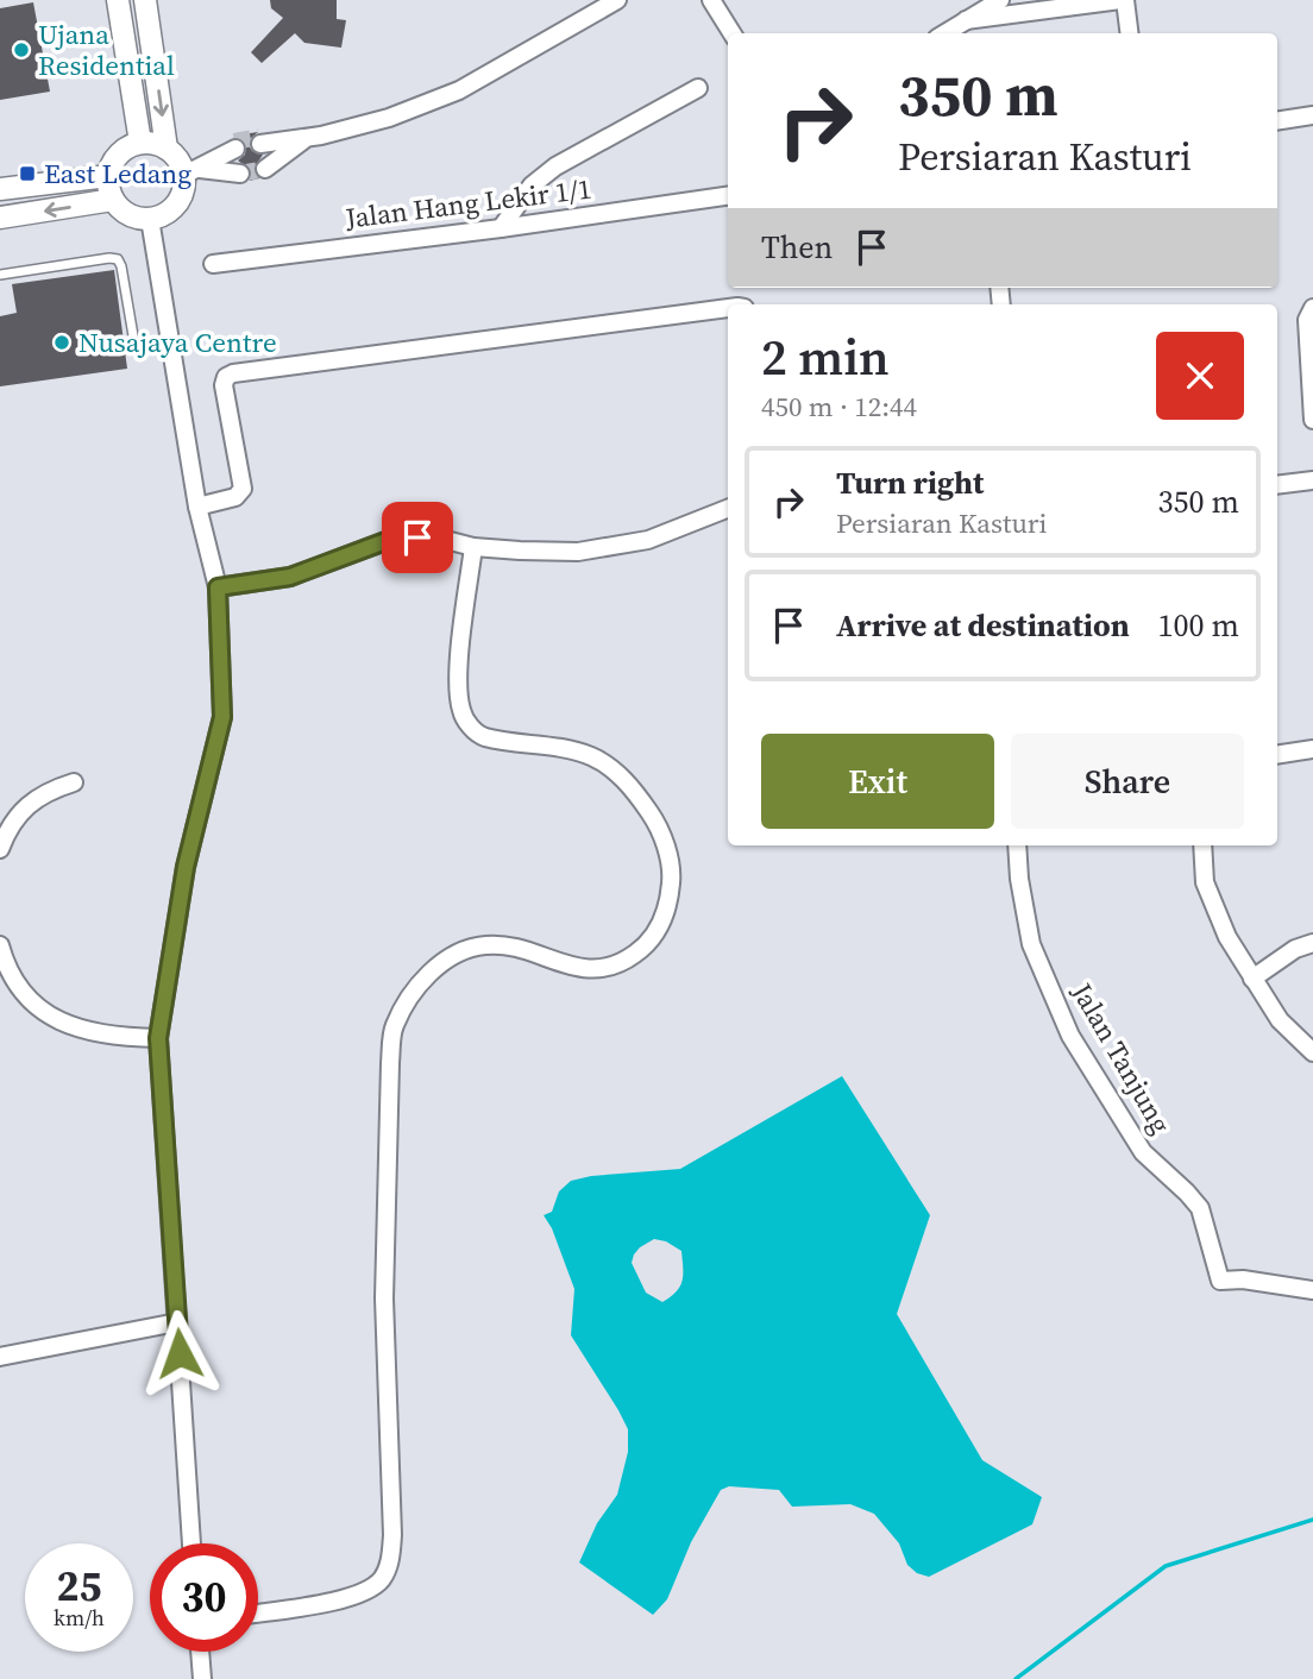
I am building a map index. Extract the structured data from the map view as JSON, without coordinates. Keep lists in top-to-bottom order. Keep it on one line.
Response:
{"streets":{"street":["Jalan Hang Lekir 1/1","Jalan Tanjung"]},"places":{"other":["Ujana Residential","Nusajaya Centre"],"transit":["East Ledang"]},"page":{"turn":["350 m","Persiaran Kasturi"],"then":"Then","heading":["2 min","450 m · 12:44"],"list":[{"name":"Turn right","note":"Persiaran Kasturi","value":"350 m"},{"name":"Arrive at destination","value":"100 m"}],"buttons":["Exit","Share"],"speed":"25 km/h","limit":"30"}}
